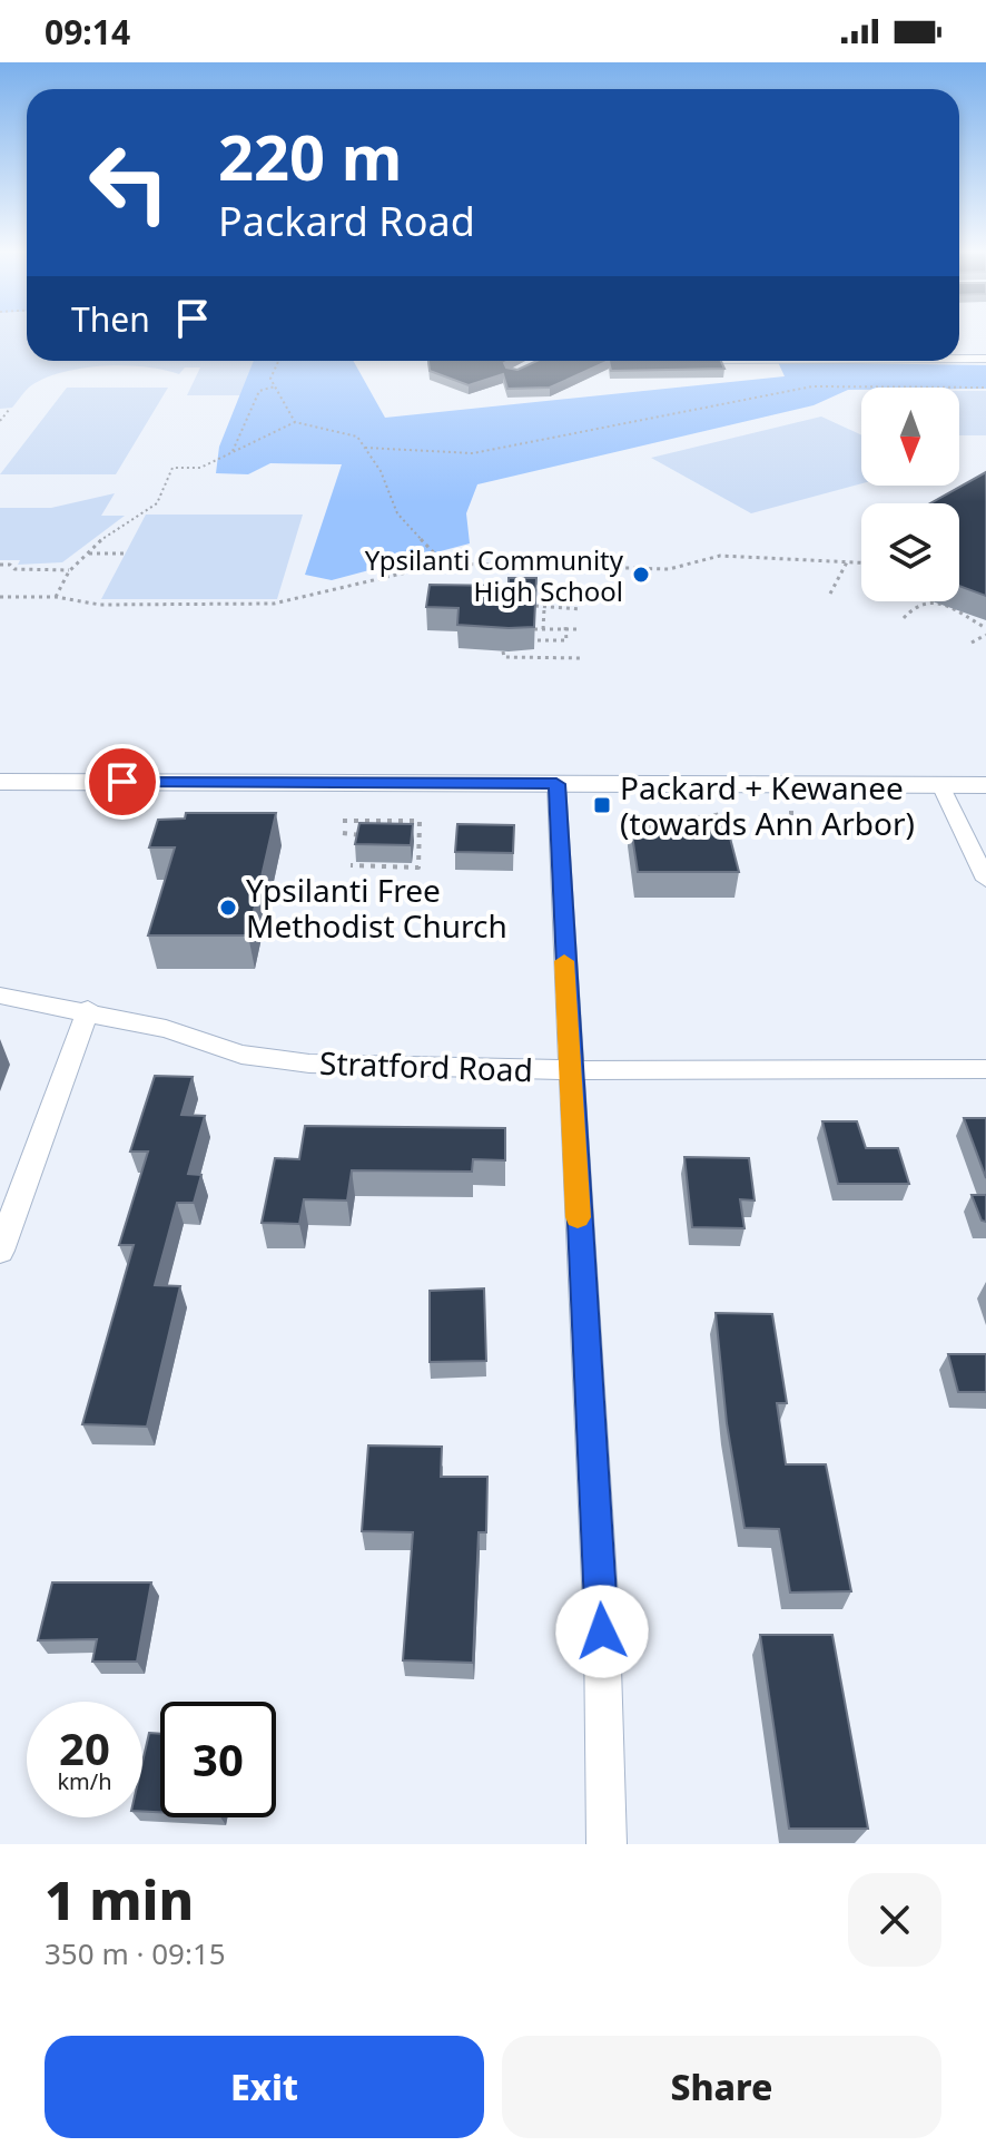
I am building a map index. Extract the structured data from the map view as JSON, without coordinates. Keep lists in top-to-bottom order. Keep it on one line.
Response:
{"streets":{"street":["Stratford Road"]},"places":{"other":["Ypsilanti Community High School","Ypsilanti Free Methodist Church"],"transit":["Packard + Kewanee (towards Ann Arbor)"]},"north":"bottom","page":{"status":"09:14","turn":["220 m","Packard Road"],"then":"Then","speed":"20 km/h","limit":"30","heading":["1 min","350 m · 09:15"],"buttons":["Exit","Share"]}}
